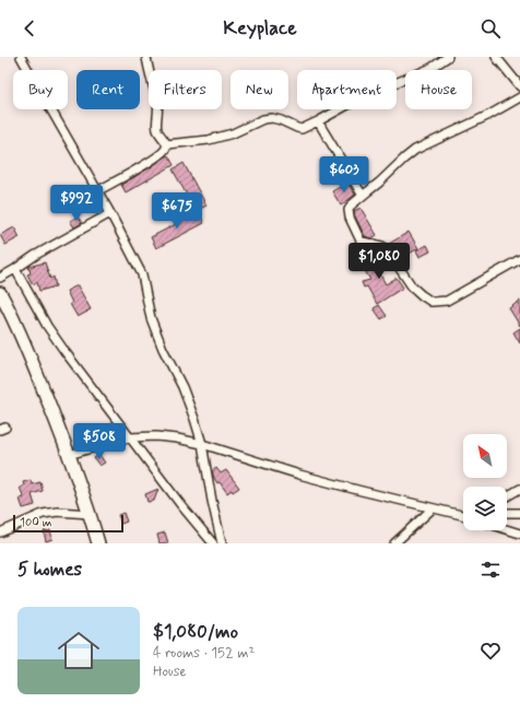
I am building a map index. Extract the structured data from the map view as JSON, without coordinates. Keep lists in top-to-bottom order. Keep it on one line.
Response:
{"scale_bar":"100 m","north":"top left","page":{"header":"Keyplace","chip":["Buy","Rent","Filters","New","Apartment","House"],"price":["$603","$992","$675","$1,080","$508"],"scale":"100 m","heading":"5 homes","list":[{"name":"$1,080/mo","note":"4 rooms · 152 m² · House"}]}}
